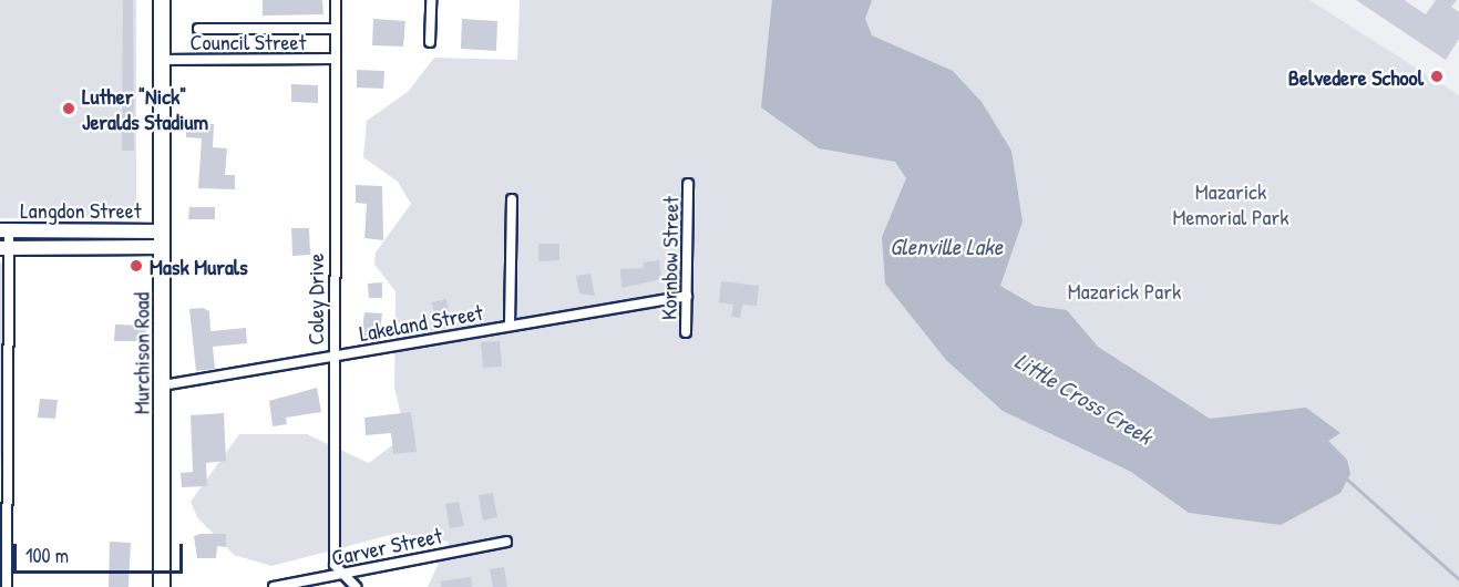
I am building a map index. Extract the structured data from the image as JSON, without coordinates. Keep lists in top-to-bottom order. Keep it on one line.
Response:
{"streets":{"main road":["Murchison Road"],"street":["Council Street","Langdon Street","Kornbow Street","Coley Drive","Lakeland Street","Carver Street"]},"crossings":[["Council Street","Coley Drive"],["Council Street","Murchison Road"],["Langdon Street","Murchison Road"],["Kornbow Street","Lakeland Street"],["Coley Drive","Lakeland Street"],["Coley Drive","Carver Street"],["Lakeland Street","Murchison Road"]],"water":["Glenville Lake","Little Cross Creek"],"parks":["Mazarick Memorial Park","Mazarick Park"],"places":["Belvedere School","Luther \"Nick\" Jeralds Stadium","Mask Murals"],"scale_bar":"100 m"}
